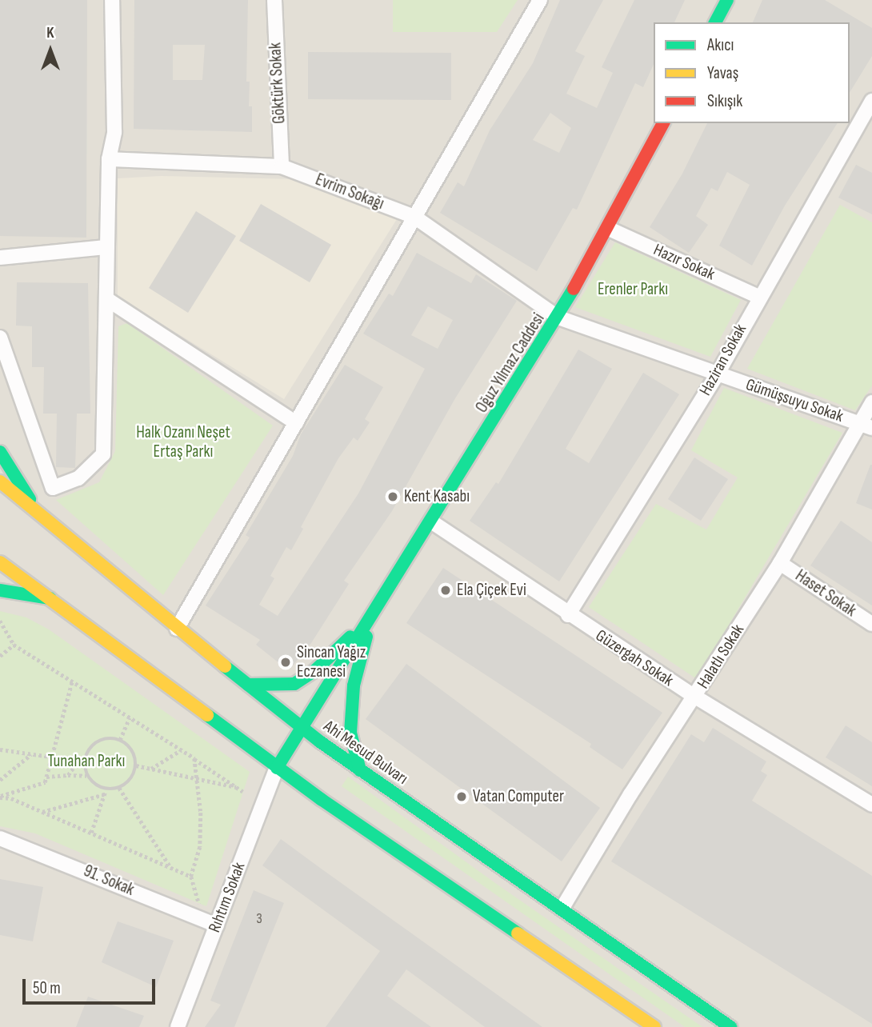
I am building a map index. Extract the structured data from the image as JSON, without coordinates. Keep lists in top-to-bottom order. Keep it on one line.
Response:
{"streets":{"main road":["Oğuz Yılmaz Caddesi","Ahi Mesud Bulvarı"],"street":["Göktürk Sokak","Evrim Sokağı","Hazır Sokak","Haziran Sokak","Gümüşsuyu Sokak","Haset Sokak","Halatlı Sokak","Güzergah Sokak","91. Sokak","Rıhtım Sokak"]},"crossings":[["Göktürk Sokak","Evrim Sokağı"],["Evrim Sokağı","Oğuz Yılmaz Caddesi"],["Evrim Sokağı","Gümüşsuyu Sokak"],["Hazır Sokak","Haziran Sokak"],["Hazır Sokak","Oğuz Yılmaz Caddesi"],["Haziran Sokak","Gümüşsuyu Sokak"],["Haziran Sokak","Güzergah Sokak"],["Oğuz Yılmaz Caddesi","Gümüşsuyu Sokak"],["Oğuz Yılmaz Caddesi","Güzergah Sokak"],["Gümüşsuyu Sokak","Halatlı Sokak"],["Haset Sokak","Halatlı Sokak"],["Halatlı Sokak","Güzergah Sokak"],["Halatlı Sokak","Ahi Mesud Bulvarı"],["91. Sokak","Rıhtım Sokak"]],"parks":["Erenler Parkı","Halk Ozanı Neşet Ertaş Parkı","Tunahan Parkı"],"places":["Kent Kasabı","Ela Çiçek Evi","Sincan Yağız Eczanesi","Vatan Computer"],"house_numbers":["3"],"legend":["Akıcı","Yavaş","Sıkışık"],"scale_bar":"50 m","north":"top"}
